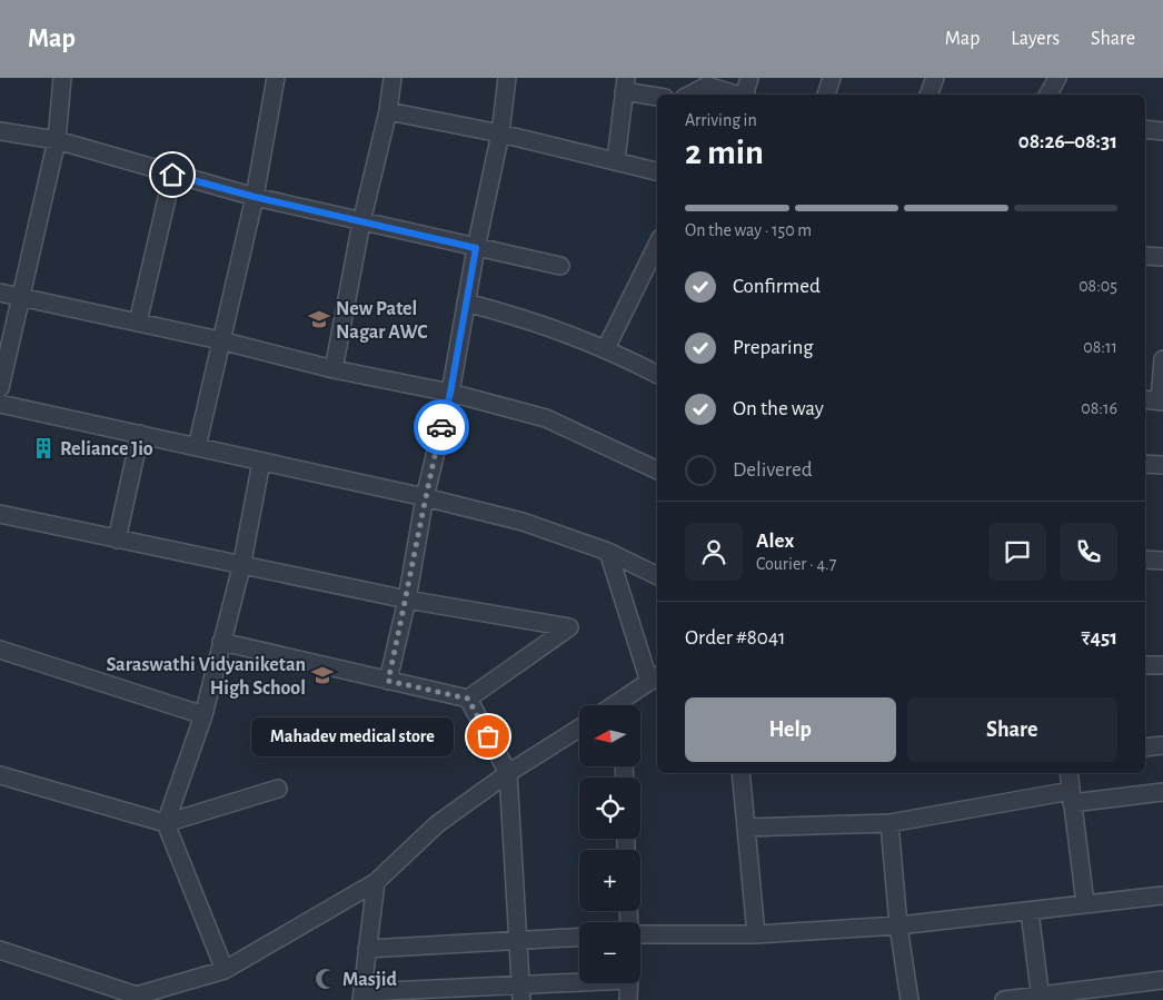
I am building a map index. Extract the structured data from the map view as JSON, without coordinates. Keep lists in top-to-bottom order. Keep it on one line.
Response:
{"places":{"school or university":["New Patel Nagar AWC","Saraswathi Vidyaniketan High School"],"building":["Reliance Jio"],"other":["Mahadev medical store"],"mosque":["Masjid"]},"north":"left","page":{"header":"Map","nav":["Map","Layers","Share"],"heading":["2 min","Arriving in","08:26–08:31"],"panel":["Alex","Courier · 4.7","Order #8041","₹451"],"bar":"On the way · 150 m","list":[["Confirmed","08:05"],["Preparing","08:11"],["On the way","08:16"],"Delivered"],"buttons":["Help","Share"],"map_buttons":["+","−"],"bubble":"Mahadev medical store"}}
